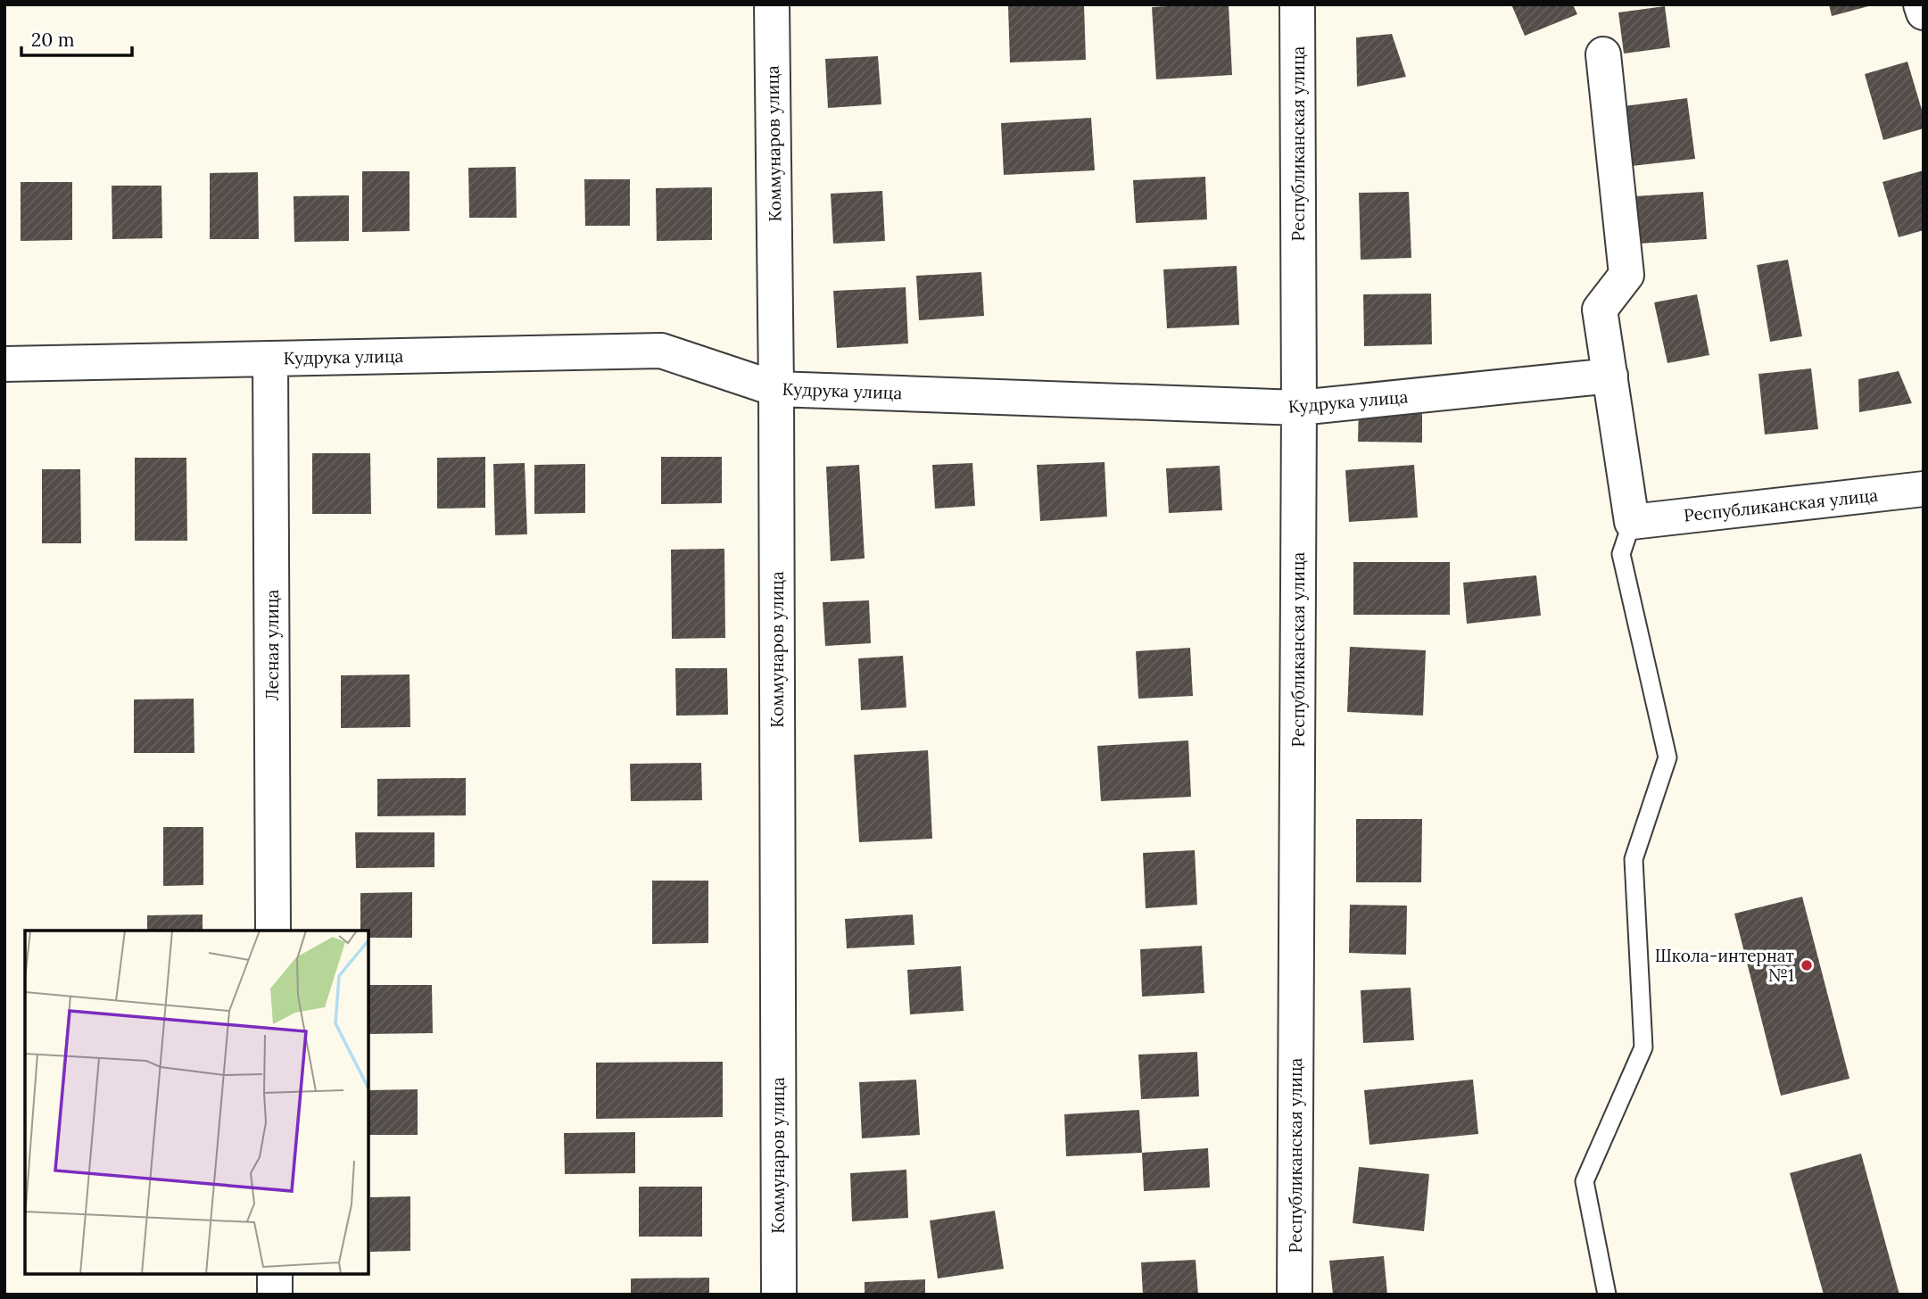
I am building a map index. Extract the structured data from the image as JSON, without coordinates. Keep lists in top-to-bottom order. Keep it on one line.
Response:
{"streets":{"street":["Коммунаров улица","Республиканская улица","Кудрука улица","Лесная улица"]},"crossings":[["Коммунаров улица","Кудрука улица"],["Республиканская улица","Кудрука улица"],["Кудрука улица","Лесная улица"]],"places":["Школа-интернат №1"],"scale_bar":"20 m"}
